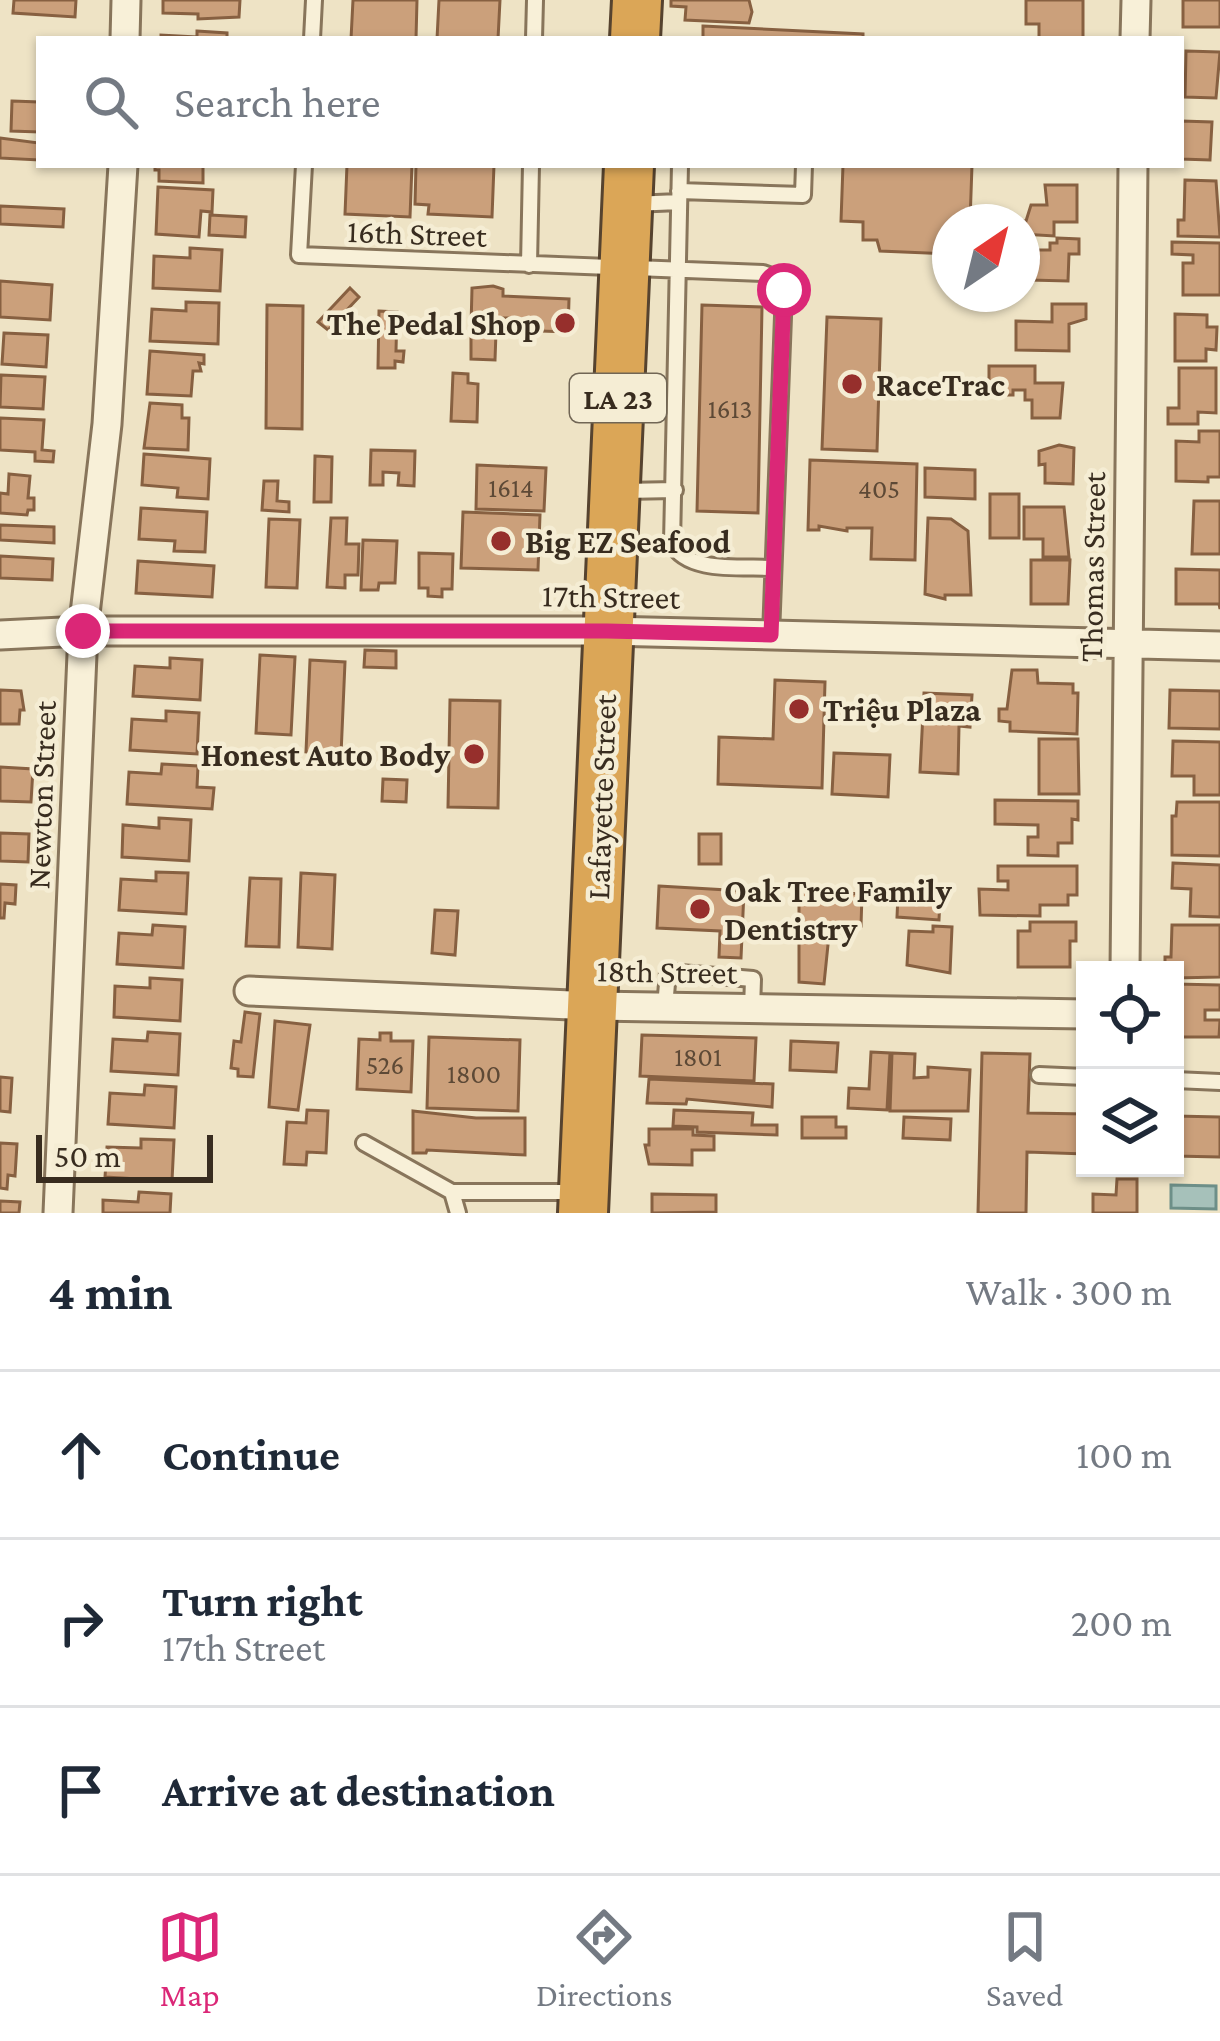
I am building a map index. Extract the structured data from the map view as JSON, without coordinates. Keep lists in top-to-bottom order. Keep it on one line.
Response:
{"streets":{"highway":["LA 23","Lafayette Street"],"street":["Thomas Street","17th Street","Newton Street","18th Street"],"lane":["16th Street"]},"crossings":[["16th Street","17th Street"],["16th Street","Lafayette Street"],["Thomas Street","17th Street"],["17th Street","Newton Street"],["17th Street","Lafayette Street"],["Lafayette Street","18th Street"]],"places":["The Pedal Shop","RaceTrac","Big EZ Seafood","Triệu Plaza","Honest Auto Body","Oak Tree Family Dentistry"],"house_numbers":["1613","1614","405","1801","526","1800"],"scale_bar":"50 m","north":"top right","page":{"search":"Search here","scale":"50 m","heading":["4 min","Walk · 300 m"],"list":[["Continue","100 m"],["Turn right","17th Street","200 m"],"Arrive at destination"],"nav":["Map","Directions","Saved"]}}
